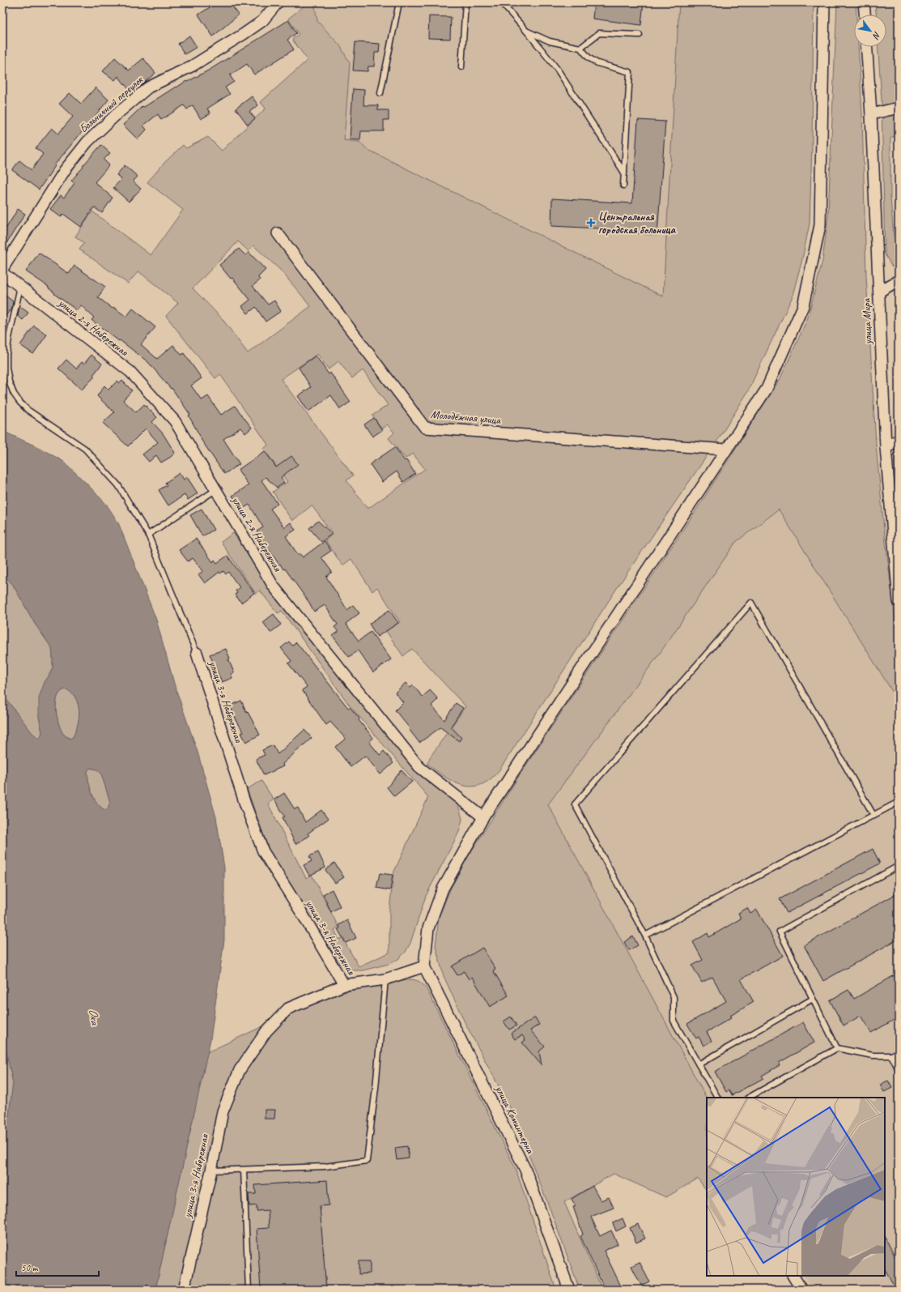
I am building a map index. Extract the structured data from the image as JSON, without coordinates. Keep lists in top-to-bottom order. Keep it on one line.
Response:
{"streets":{"street":["Больничный переулок","улица Мира","улица 2-я Набережная","Молодёжная улица","улица 3-я Набережная","улица Коминтерна"]},"water":["Ока"],"places":{"health":["Центральная городская больница"]},"scale_bar":"50 m","north":"bottom right"}
